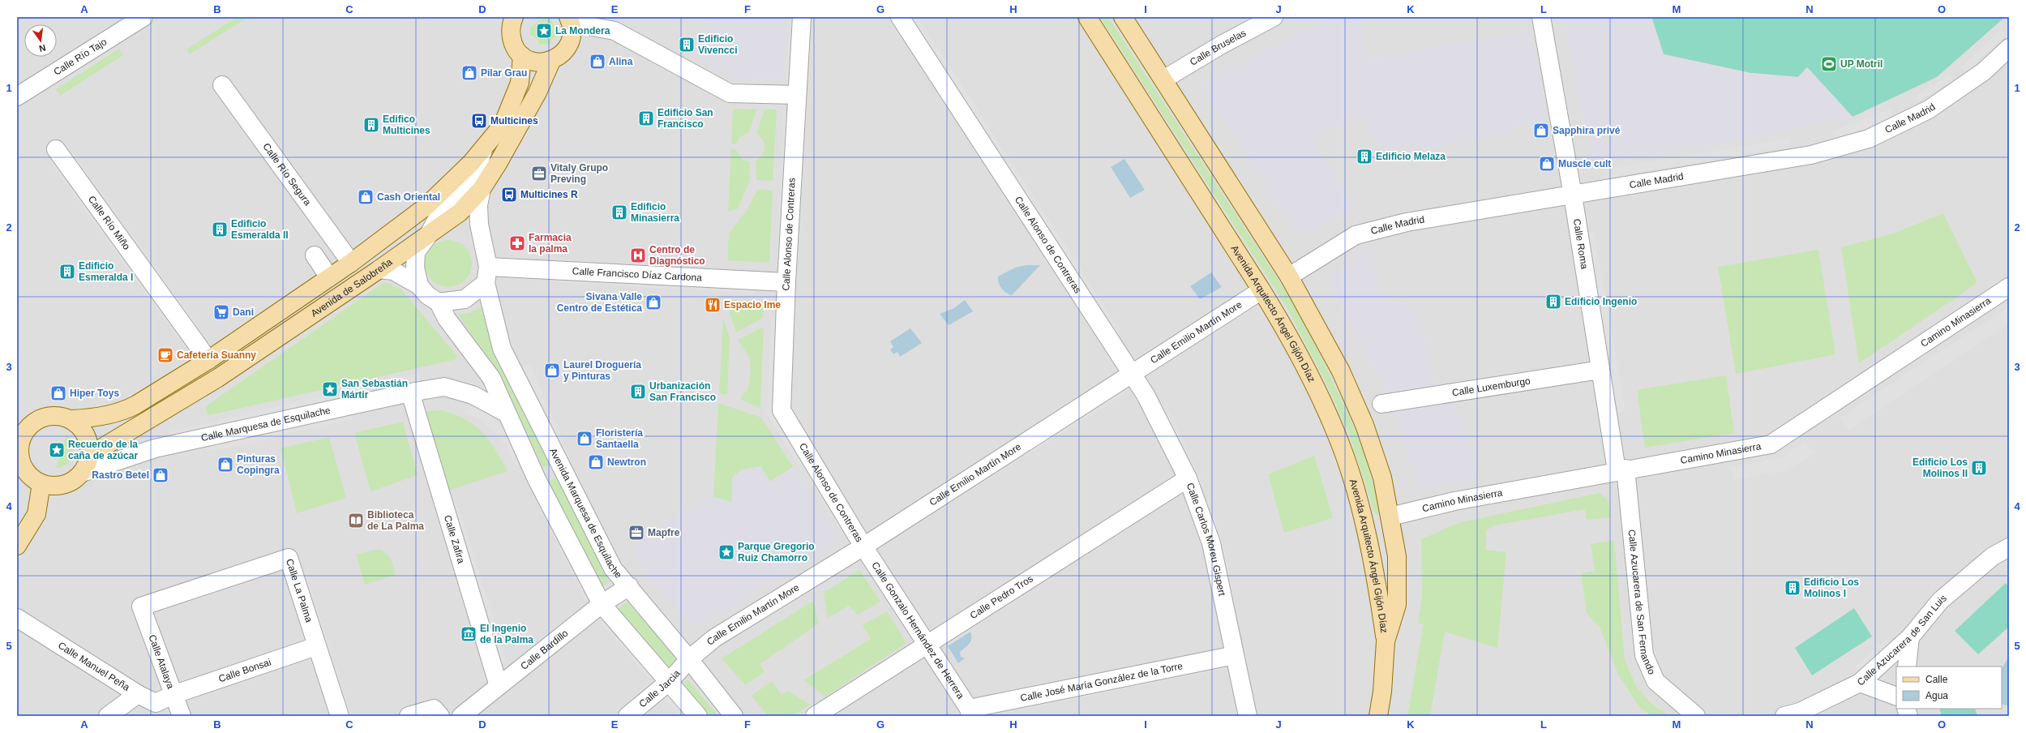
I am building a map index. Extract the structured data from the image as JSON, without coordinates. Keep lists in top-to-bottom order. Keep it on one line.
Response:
{"streets":{"main road":["Avenida de Salobreña","Avenida Arquitecto Ángel Gijón Díaz"],"street":["Calle Bruselas","Calle Río Tajo","Calle Madrid","Calle Río Segura","Calle Río Miño","Calle Alonso de Contreras","Calle Roma","Calle Francisco Díaz Cardona","Camino Minasierra","Calle Emilio Martín More","Calle Luxemburgo","Calle Marquesa de Esquilache","Avenida Marquesa de Esquilache","Calle Zafira","Calle Carlos Moreu Gispert","Calle La Palma","Calle Pedro Tros","Calle Azucarera de San Fernando","Calle Gonzalo Hernández de Herrera","Calle Azucarera de San Luis","Calle Bardillo","Calle Atalaya","Calle Manuel Peña","Calle Bonsai","Calle José María González de la Torre","Calle Jarcia"]},"crossings":[["Calle Bruselas","Avenida Arquitecto Ángel Gijón Díaz"],["Calle Madrid","Calle Roma"],["Calle Madrid","Avenida Arquitecto Ángel Gijón Díaz"],["Calle Río Segura","Avenida de Salobreña"],["Calle Río Miño","Avenida de Salobreña"],["Calle Alonso de Contreras","Calle Francisco Díaz Cardona"],["Calle Alonso de Contreras","Calle Emilio Martín More"],["Calle Alonso de Contreras","Calle Carlos Moreu Gispert"],["Calle Alonso de Contreras","Calle Gonzalo Hernández de Herrera"],["Calle Roma","Camino Minasierra"],["Calle Roma","Calle Luxemburgo"],["Calle Roma","Calle Azucarera de San Fernando"],["Calle Francisco Díaz Cardona","Avenida Marquesa de Esquilache"],["Avenida de Salobreña","Calle Marquesa de Esquilache"],["Avenida de Salobreña","Avenida Marquesa de Esquilache"],["Avenida Arquitecto Ángel Gijón Díaz","Camino Minasierra"],["Avenida Arquitecto Ángel Gijón Díaz","Calle Emilio Martín More"],["Camino Minasierra","Calle Azucarera de San Fernando"],["Calle Emilio Martín More","Avenida Marquesa de Esquilache"],["Calle Emilio Martín More","Calle Carlos Moreu Gispert"],["Calle Emilio Martín More","Calle Gonzalo Hernández de Herrera"],["Calle Emilio Martín More","Calle Jarcia"],["Calle Marquesa de Esquilache","Calle Zafira"],["Avenida Marquesa de Esquilache","Calle Bardillo"],["Avenida Marquesa de Esquilache","Calle Jarcia"],["Calle Zafira","Calle Bardillo"],["Calle Carlos Moreu Gispert","Calle Pedro Tros"],["Calle Carlos Moreu Gispert","Calle José María González de la Torre"],["Calle La Palma","Calle Atalaya"],["Calle La Palma","Calle Bonsai"],["Calle Pedro Tros","Calle Gonzalo Hernández de Herrera"],["Calle Gonzalo Hernández de Herrera","Calle José María González de la Torre"],["Calle Atalaya","Calle Manuel Peña"],["Calle Atalaya","Calle Bonsai"],["Calle Manuel Peña","Calle Bonsai"]],"places":{"place":["La Mondera","San Sebastián Mártir","Recuerdo de la caña de azúcar","Parque Gregorio Ruiz Chamorro"],"building":["Edificio Vivencci","Edificio San Francisco","Edifico Multicines","Edificio Melaza","Edificio Minasierra","Edificio Esmeralda II","Edificio Esmeralda I","Edificio Ingenio","Urbanización San Francisco","Edificio Los Molinos II","Edificio Los Molinos I"],"shop":["Alina","Pilar Grau","Sapphira privé","Muscle cult","Cash Oriental","Sivana Valle Centro de Estética","Laurel Droguería y Pinturas","Hiper Toys","Floristería Santaella","Newtron","Pinturas Copingra","Rastro Betel"],"sports":["UP Motril"],"bus stop":["Multicines","Multicines R"],"office":["Vitaly Grupo Preving","Mapfre"],"pharmacy":["Farmacia la palma"],"hospital":["Centro de Diagnóstico"],"restaurant":["Espacio Ime"],"supermarket":["Dani"],"cafe":["Cafetería Suanny"],"library":["Biblioteca de La Palma"],"museum":["El Ingenio de la Palma"]},"legend":["Calle","Agua"],"north":"bottom","grid":{"columns":["A","B","C","D","E","F","G","H","I","J","K","L","M","N","O"],"rows":["1","2","3","4","5"]}}
